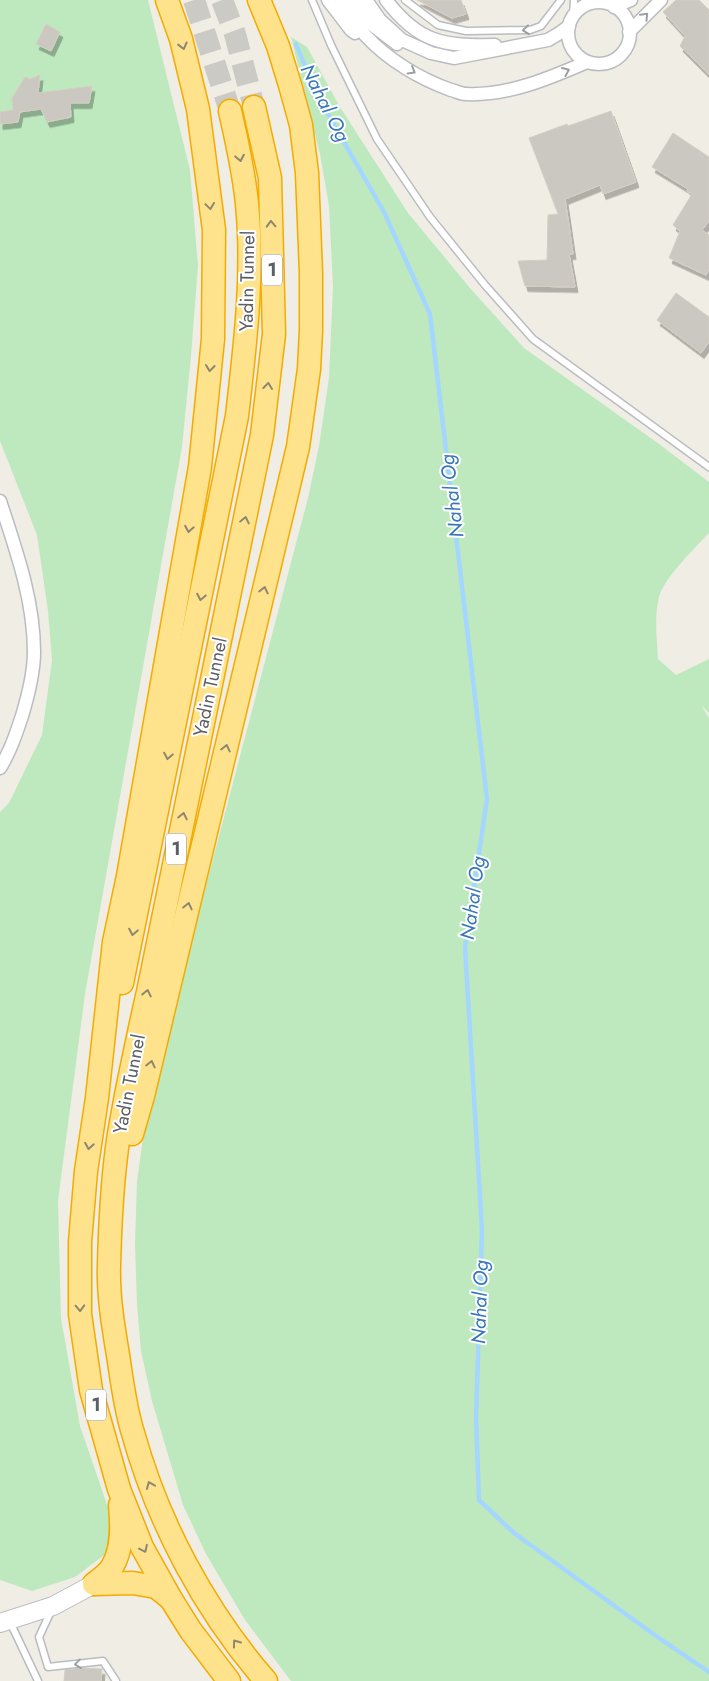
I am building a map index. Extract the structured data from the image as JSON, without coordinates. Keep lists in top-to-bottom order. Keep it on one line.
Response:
{"streets":{"highway":["1","Yadin Tunnel"]},"crossings":[["1","Yadin Tunnel"]],"water":["Nahal Og"]}
